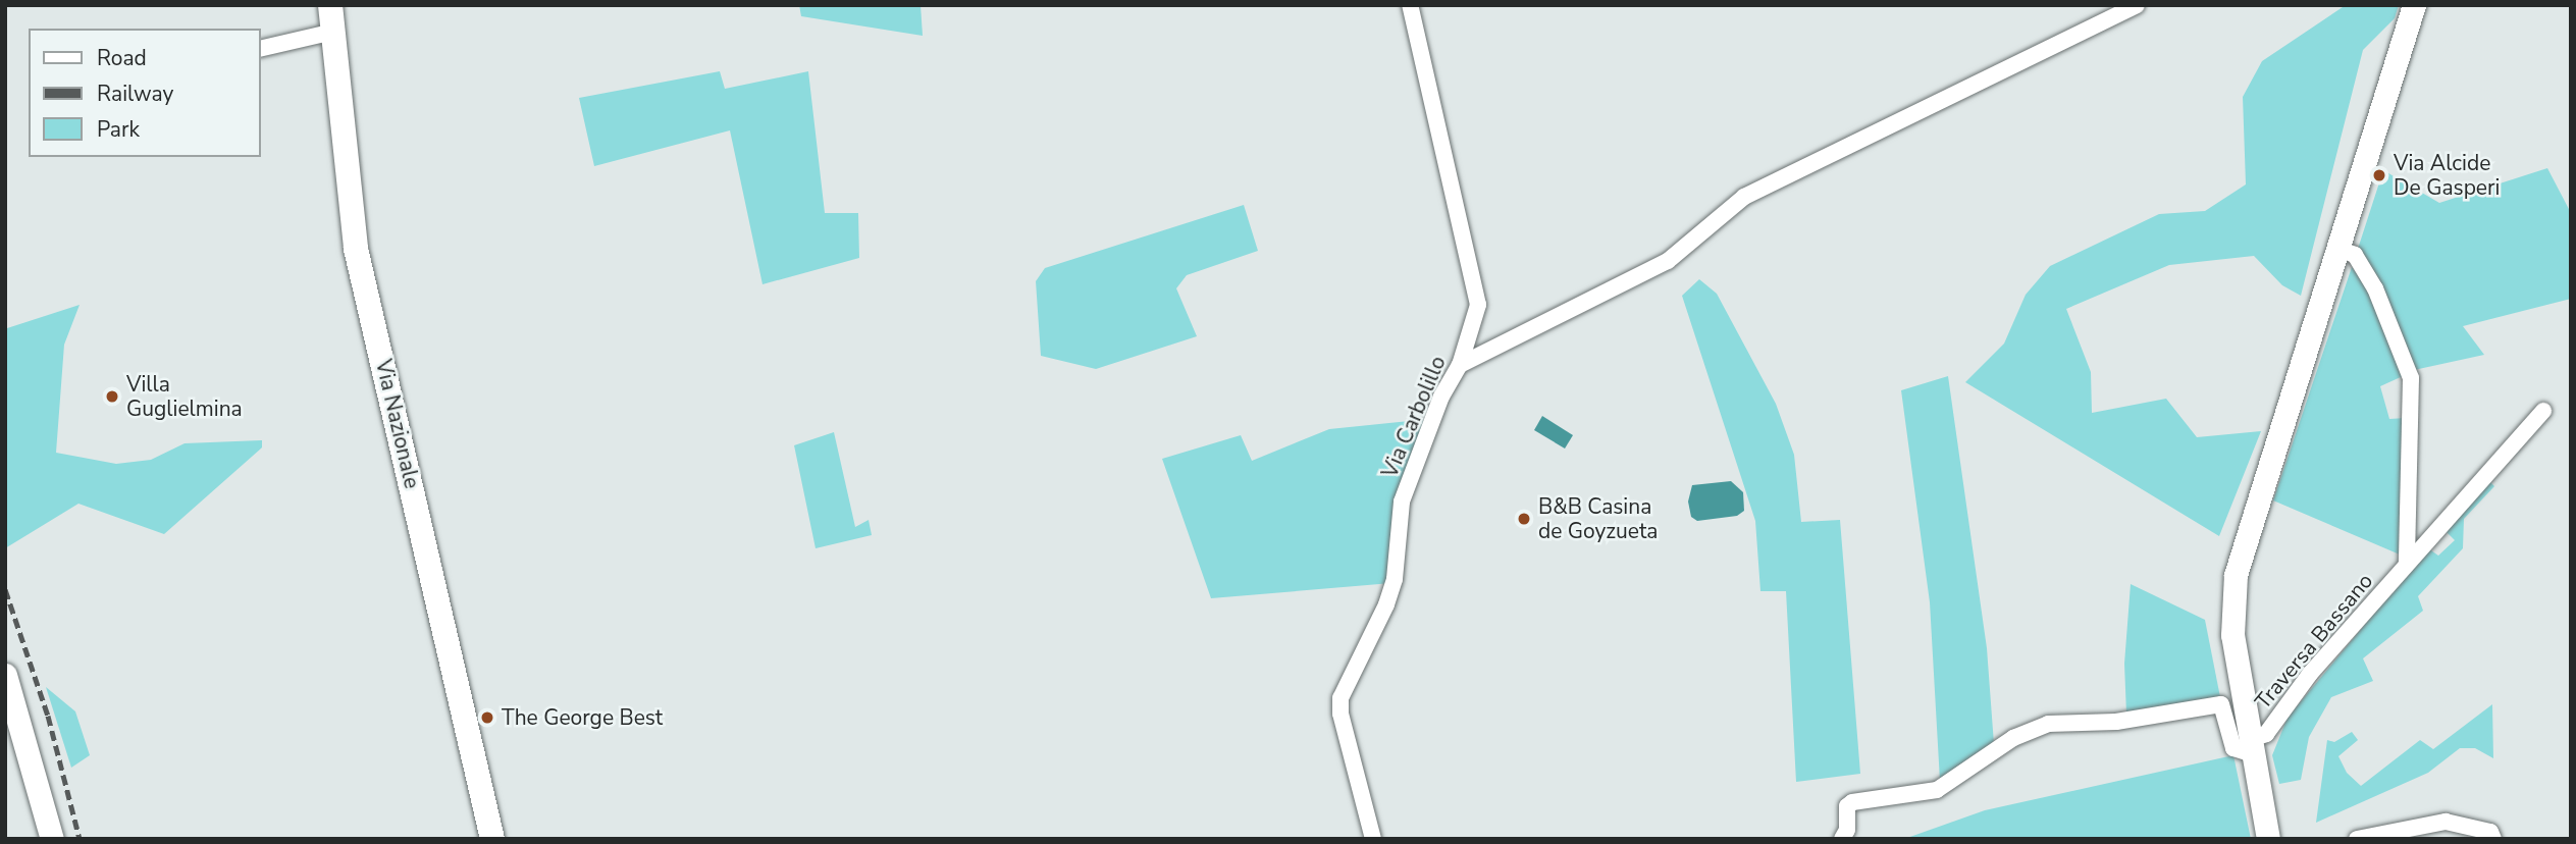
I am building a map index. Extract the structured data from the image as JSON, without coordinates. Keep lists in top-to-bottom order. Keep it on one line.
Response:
{"streets":{"main road":["Via Nazionale"],"street":["Via Carbolillo","Traversa Bassano"]},"places":["Via Alcide De Gasperi","Villa Guglielmina","B&B Casina de Goyzueta","The George Best"],"legend":["Road","Railway","Park"]}
